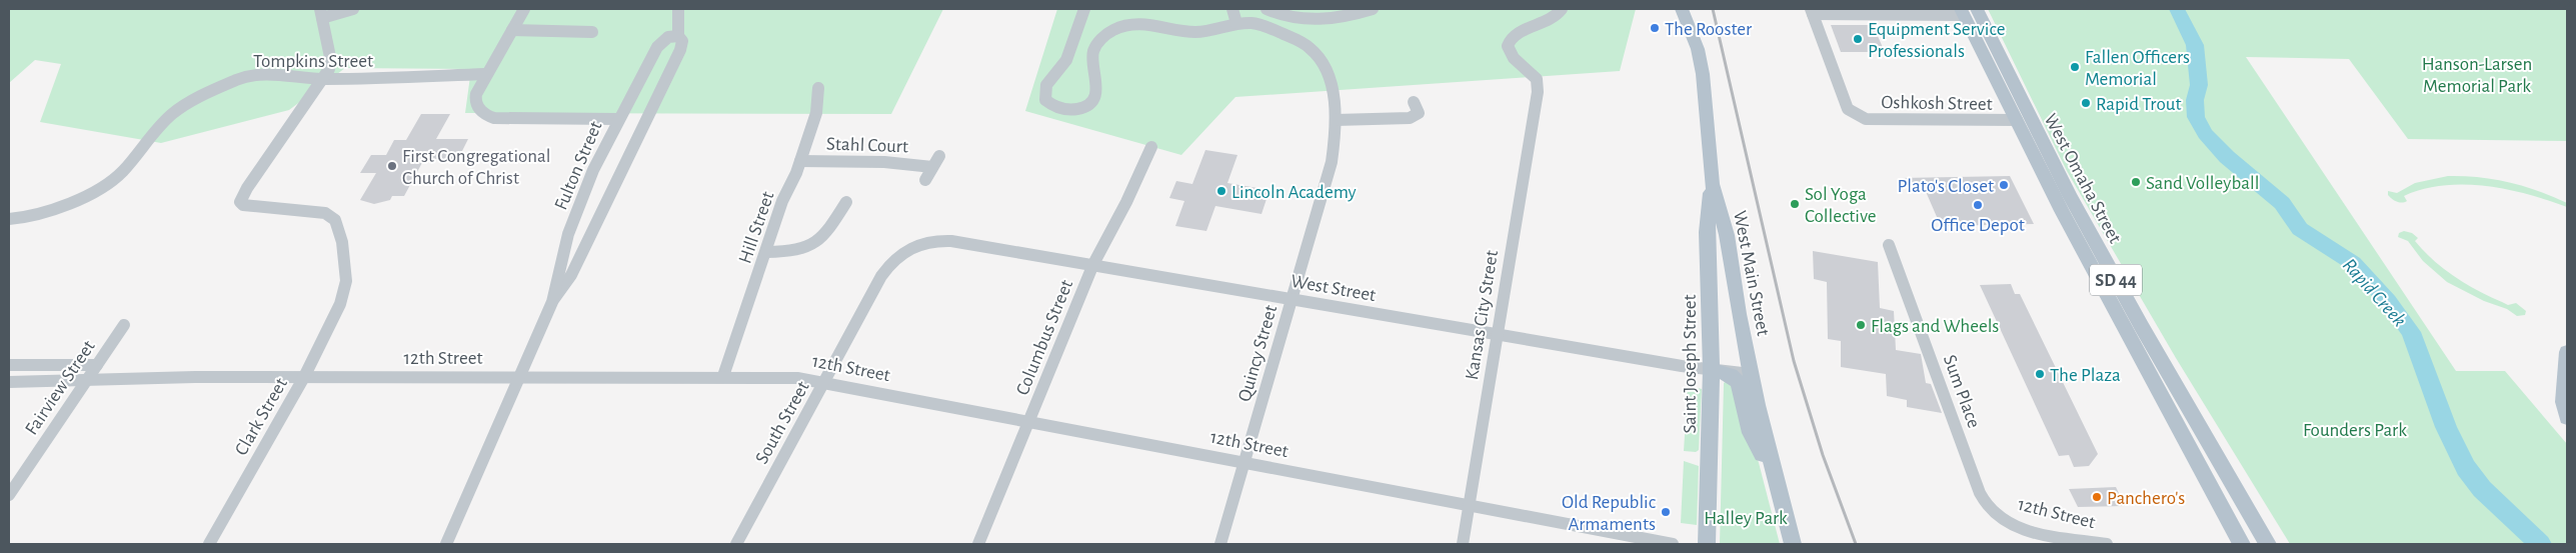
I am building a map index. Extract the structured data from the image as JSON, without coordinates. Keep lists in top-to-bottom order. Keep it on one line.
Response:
{"streets":{"main road":["West Omaha Street","West Main Street","SD 44","Saint Joseph Street"],"street":["Tompkins Street","Oshkosh Street","Stahl Court","Fulton Street","Hill Street","West Street","Kansas City Street","Columbus Street","Quincy Street","12th Street","Fairview Street","Sum Place","Clark Street","South Street"]},"crossings":[["Tompkins Street","Clark Street"],["Oshkosh Street","West Omaha Street"],["Stahl Court","Hill Street"],["Fulton Street","12th Street"],["Hill Street","12th Street"],["West Main Street","West Street"],["West Main Street","Saint Joseph Street"],["West Street","Kansas City Street"],["West Street","Columbus Street"],["West Street","Quincy Street"],["West Street","Saint Joseph Street"],["West Street","South Street"],["Kansas City Street","12th Street"],["Columbus Street","12th Street"],["Quincy Street","12th Street"],["12th Street","Fairview Street"],["12th Street","Sum Place"],["12th Street","Clark Street"],["12th Street","South Street"]],"water":["Rapid Creek"],"parks":["Hanson-Larsen Memorial Park","Founders Park","Halley Park"],"places":["The Rooster","Equipment Service Professionals","Fallen Officers Memorial","Rapid Trout","First Congregational Church of Christ","Sand Volleyball","Plato's Closet","Lincoln Academy","Sol Yoga Collective","Office Depot","Flags and Wheels","The Plaza","Panchero's","Old Republic Armaments"]}
